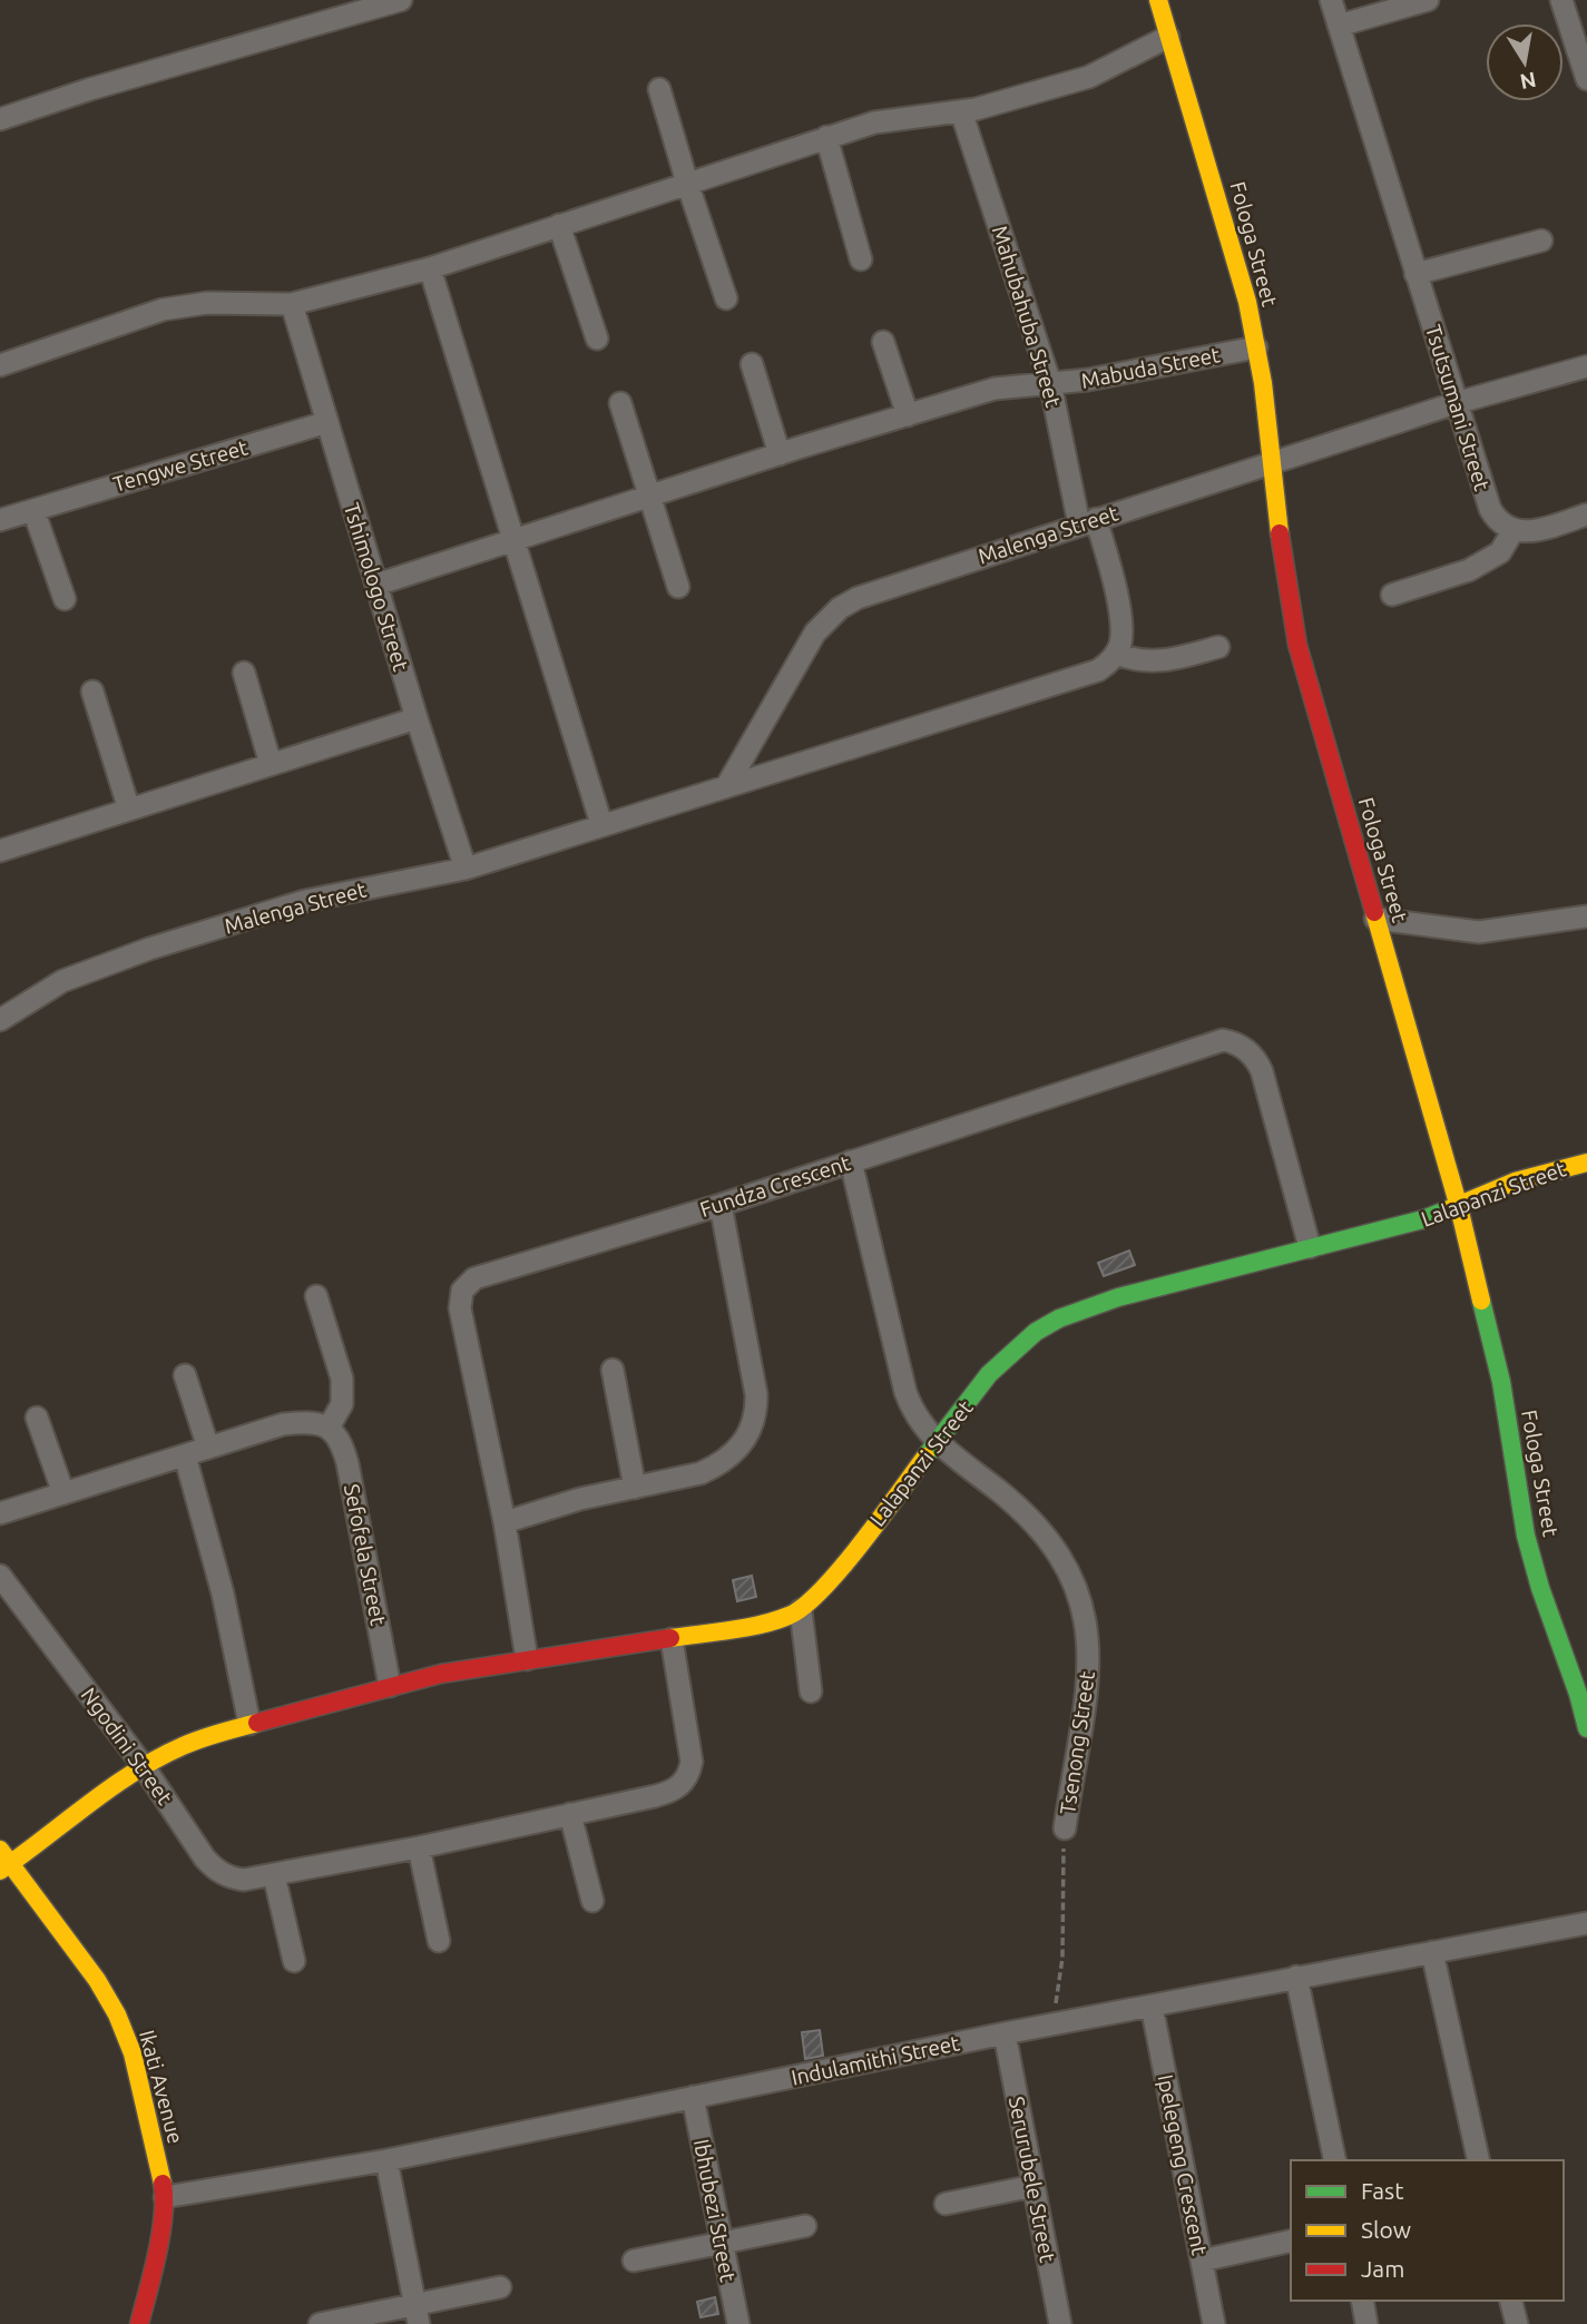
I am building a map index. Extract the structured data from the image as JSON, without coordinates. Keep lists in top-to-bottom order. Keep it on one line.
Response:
{"streets":{"street":["Fologa Street","Mahubahuba Street","Mabuda Street","Tsutsumani Street","Tengwe Street","Malenga Street","Tshimologo Street","Fundza Crescent","Lalapanzi Street","Sefofela Street","Tsenong Street","Ngodini Street","Indulamithi Street","Ikati Avenue","Ipelegeng Crescent","Serurubele Street","Ibhubezi Street"]},"crossings":[["Fologa Street","Mabuda Street"],["Fologa Street","Malenga Street"],["Fologa Street","Lalapanzi Street"],["Mahubahuba Street","Mabuda Street"],["Mahubahuba Street","Malenga Street"],["Mabuda Street","Tshimologo Street"],["Tsutsumani Street","Malenga Street"],["Tengwe Street","Tshimologo Street"],["Malenga Street","Tshimologo Street"],["Fundza Crescent","Lalapanzi Street"],["Fundza Crescent","Tsenong Street"],["Lalapanzi Street","Sefofela Street"],["Lalapanzi Street","Tsenong Street"],["Lalapanzi Street","Ngodini Street"],["Lalapanzi Street","Ikati Avenue"],["Tsenong Street","Indulamithi Street"],["Indulamithi Street","Ikati Avenue"],["Indulamithi Street","Ipelegeng Crescent"],["Indulamithi Street","Serurubele Street"],["Indulamithi Street","Ibhubezi Street"]],"legend":["Fast","Slow","Jam"],"north":"bottom"}
